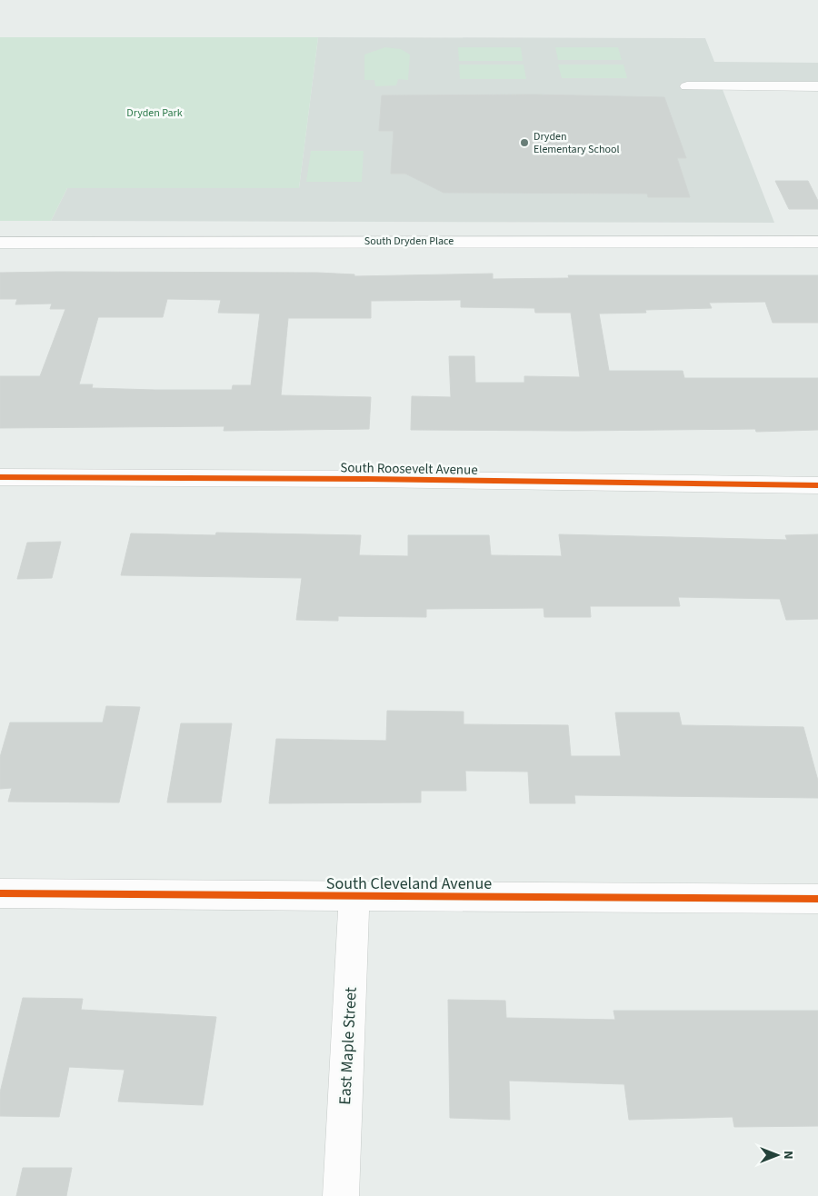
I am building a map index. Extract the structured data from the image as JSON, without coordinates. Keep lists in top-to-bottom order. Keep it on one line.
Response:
{"streets":{"street":["South Dryden Place","South Roosevelt Avenue","South Cleveland Avenue","East Maple Street"]},"crossings":[["South Cleveland Avenue","East Maple Street"]],"parks":["Dryden Park"],"places":["Dryden Elementary School"],"north":"right"}
